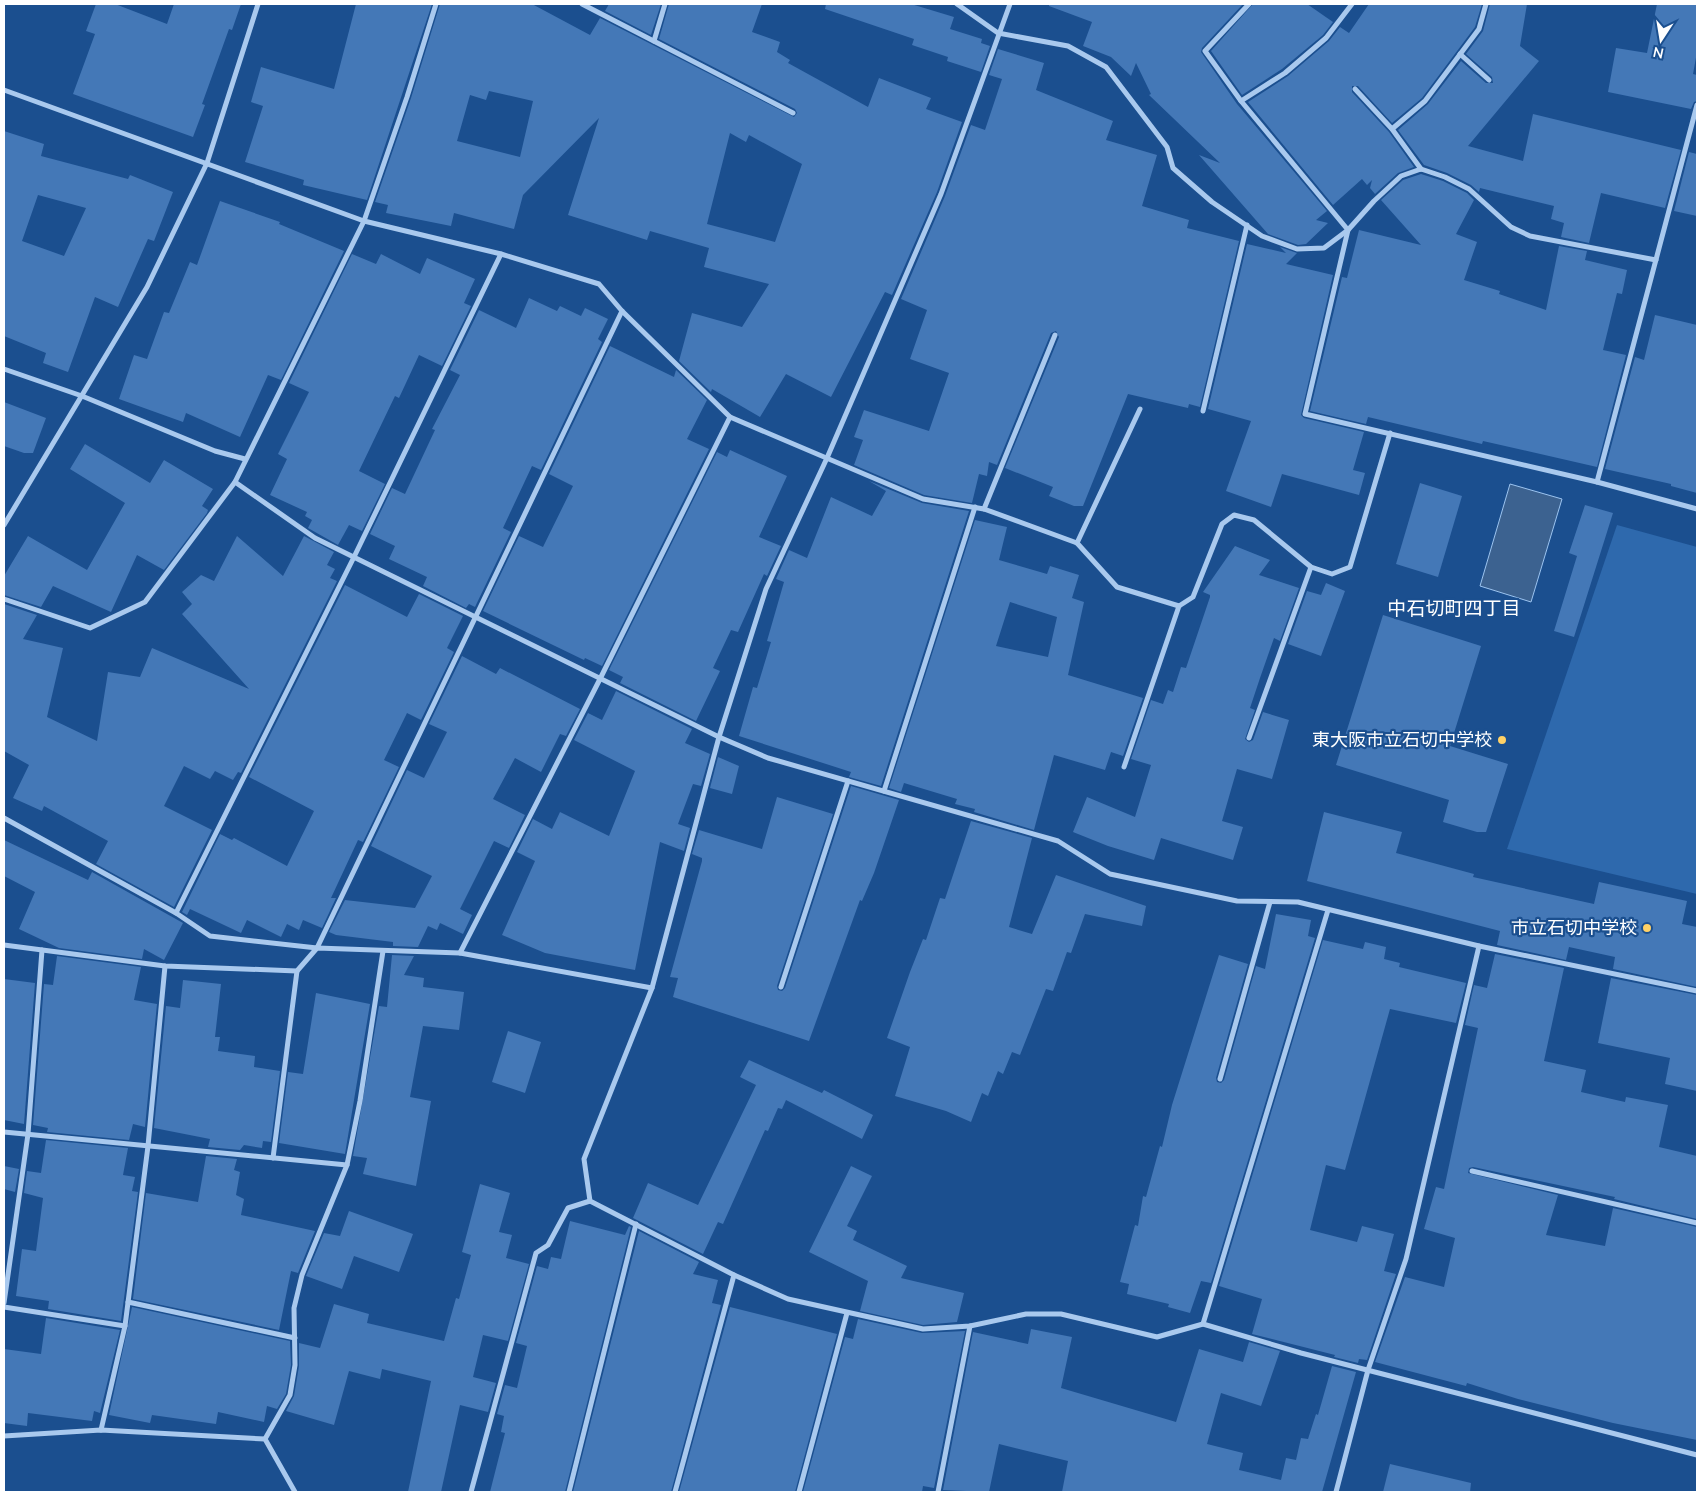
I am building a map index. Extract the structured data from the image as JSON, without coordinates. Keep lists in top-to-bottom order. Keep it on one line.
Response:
{"districts":["中石切町四丁目"],"places":["東大阪市立石切中学校","市立石切中学校"],"north":"bottom"}
